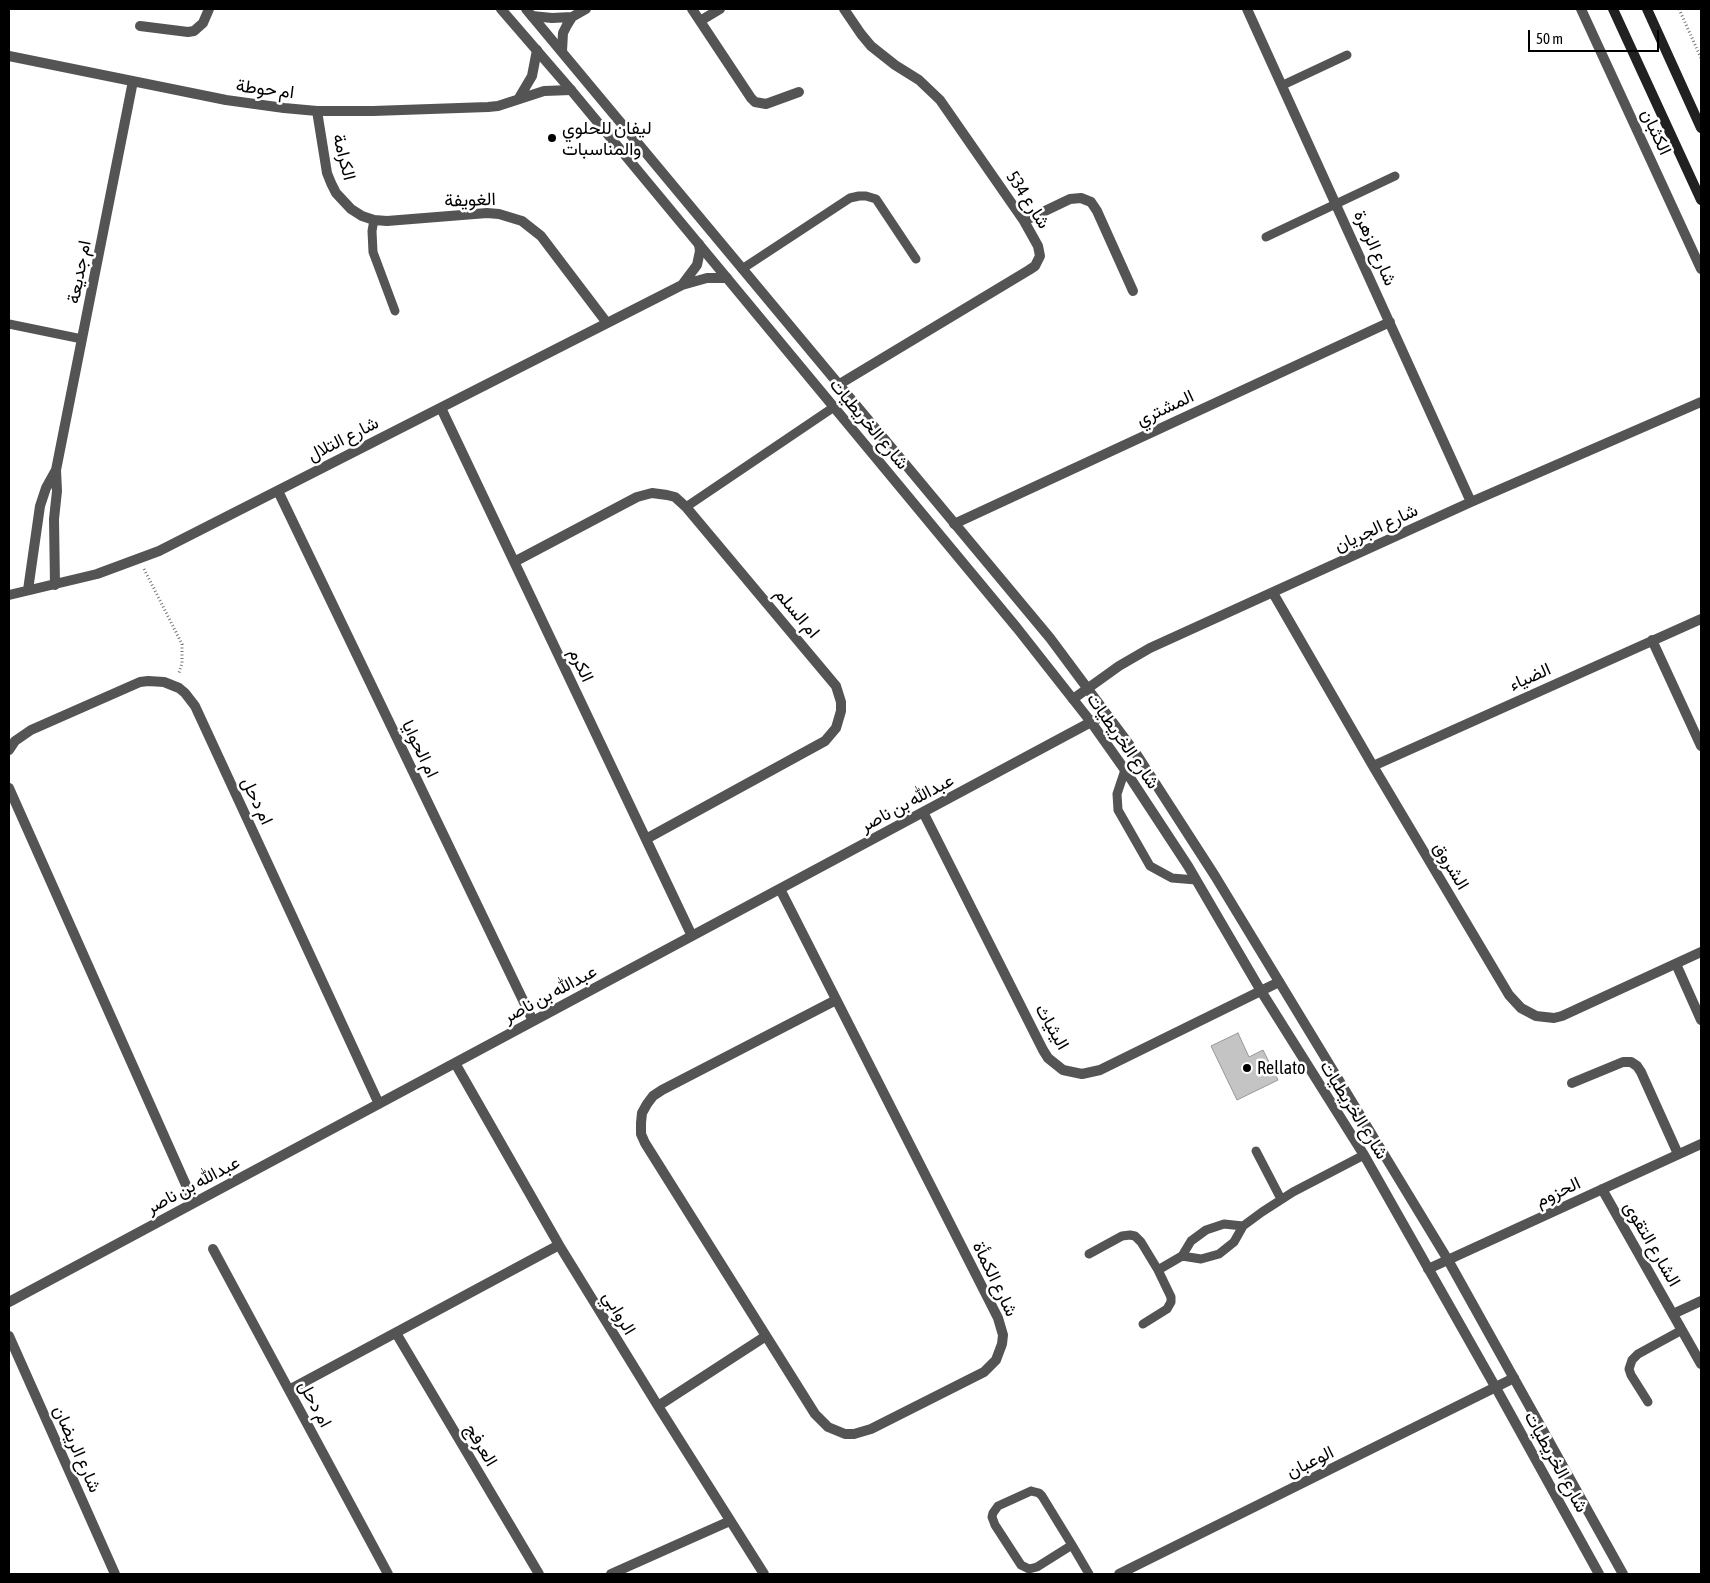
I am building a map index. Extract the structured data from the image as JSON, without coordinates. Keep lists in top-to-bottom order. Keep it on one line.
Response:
{"streets":{"street":["ام حوطة","الكثبان","الكرامة","الغويفة","شارع 534","شارع الزهرة","ام جديعة","المشتري","شارع الخريطيات","شارع التلال","شارع الجريان","ام السلم","الكرم","الضياء","ام الحوايا","ام دحل","عبدالله بن ناصر","الشروق","اليثياث","الحزوم","الشارع التقوى","شارع الكمأة","الروابي","العرفج","شارع الريضان","الوعبان"]},"crossings":[["ام حوطة","الكرامة"],["ام حوطة","ام جديعة"],["ام حوطة","شارع الخريطيات"],["الكرامة","الغويفة"],["الغويفة","شارع التلال"],["شارع 534","شارع الخريطيات"],["شارع الزهرة","المشتري"],["شارع الزهرة","شارع الجريان"],["ام جديعة","شارع التلال"],["المشتري","شارع الخريطيات"],["شارع الخريطيات","شارع التلال"],["شارع الخريطيات","شارع الجريان"],["شارع الخريطيات","عبدالله بن ناصر"],["شارع الخريطيات","اليثياث"],["شارع الخريطيات","الحزوم"],["شارع الخريطيات","الوعبان"],["شارع التلال","الكرم"],["شارع التلال","ام الحوايا"],["شارع الجريان","الشروق"],["ام السلم","الكرم"],["الكرم","عبدالله بن ناصر"],["الضياء","الشروق"],["ام الحوايا","عبدالله بن ناصر"],["ام دحل","عبدالله بن ناصر"],["عبدالله بن ناصر","اليثياث"],["عبدالله بن ناصر","شارع الكمأة"],["عبدالله بن ناصر","الروابي"],["الحزوم","الشارع التقوى"]],"places":["ليفان للحلوي والمناسبات","Rellato"],"scale_bar":"50 m"}
